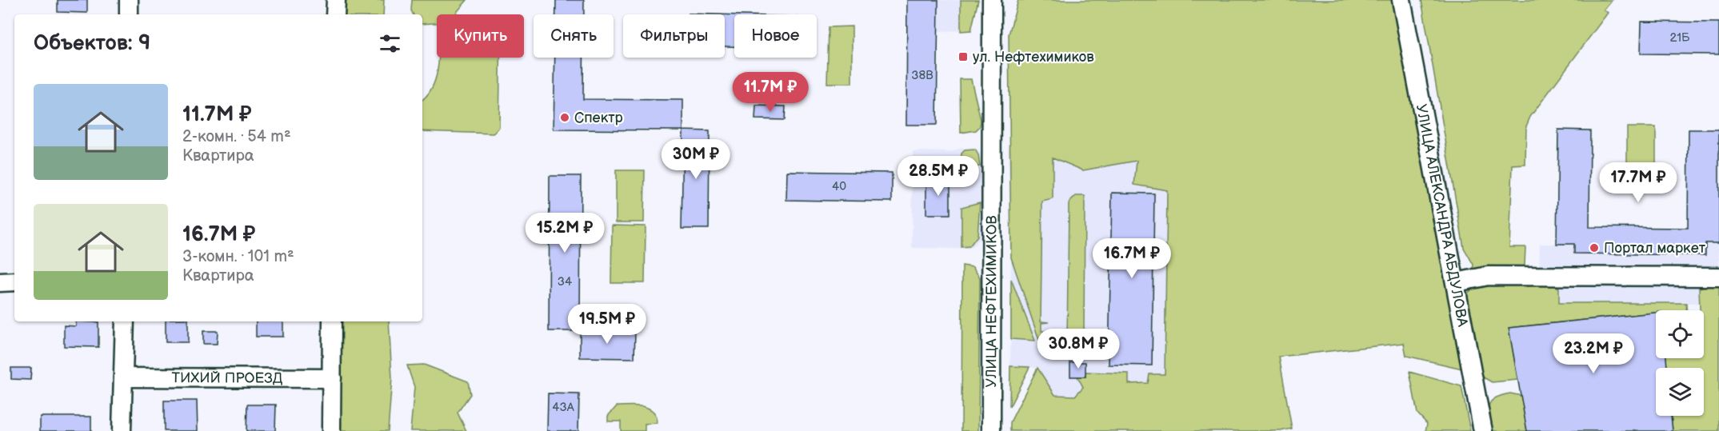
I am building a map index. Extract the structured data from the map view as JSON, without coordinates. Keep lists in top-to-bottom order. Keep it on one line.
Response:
{"streets":{"street":["УЛИЦА АЛЕКСАНДРА АБДУЛОВА","УЛИЦА НЕФТЕХИМИКОВ","ТИХИЙ ПРОЕЗД"]},"places":{"transit":["ул. Нефтехимиков"],"other":["Спектр","Портал маркет"]},"house_numbers":["21Б","38В","40","34","43А"],"page":{"chip":["Купить","Снять","Фильтры","Новое"],"heading":"Объектов: 9","price":["11.7M ₽","30M ₽","28.5M ₽","17.7M ₽","15.2M ₽","16.7M ₽","19.5M ₽","30.8M ₽","23.2M ₽"],"list":[{"name":"11.7M ₽","note":"2-комн. · 54 m² · Квартира"},{"name":"16.7M ₽","note":"3-комн. · 101 m² · Квартира"}]}}
